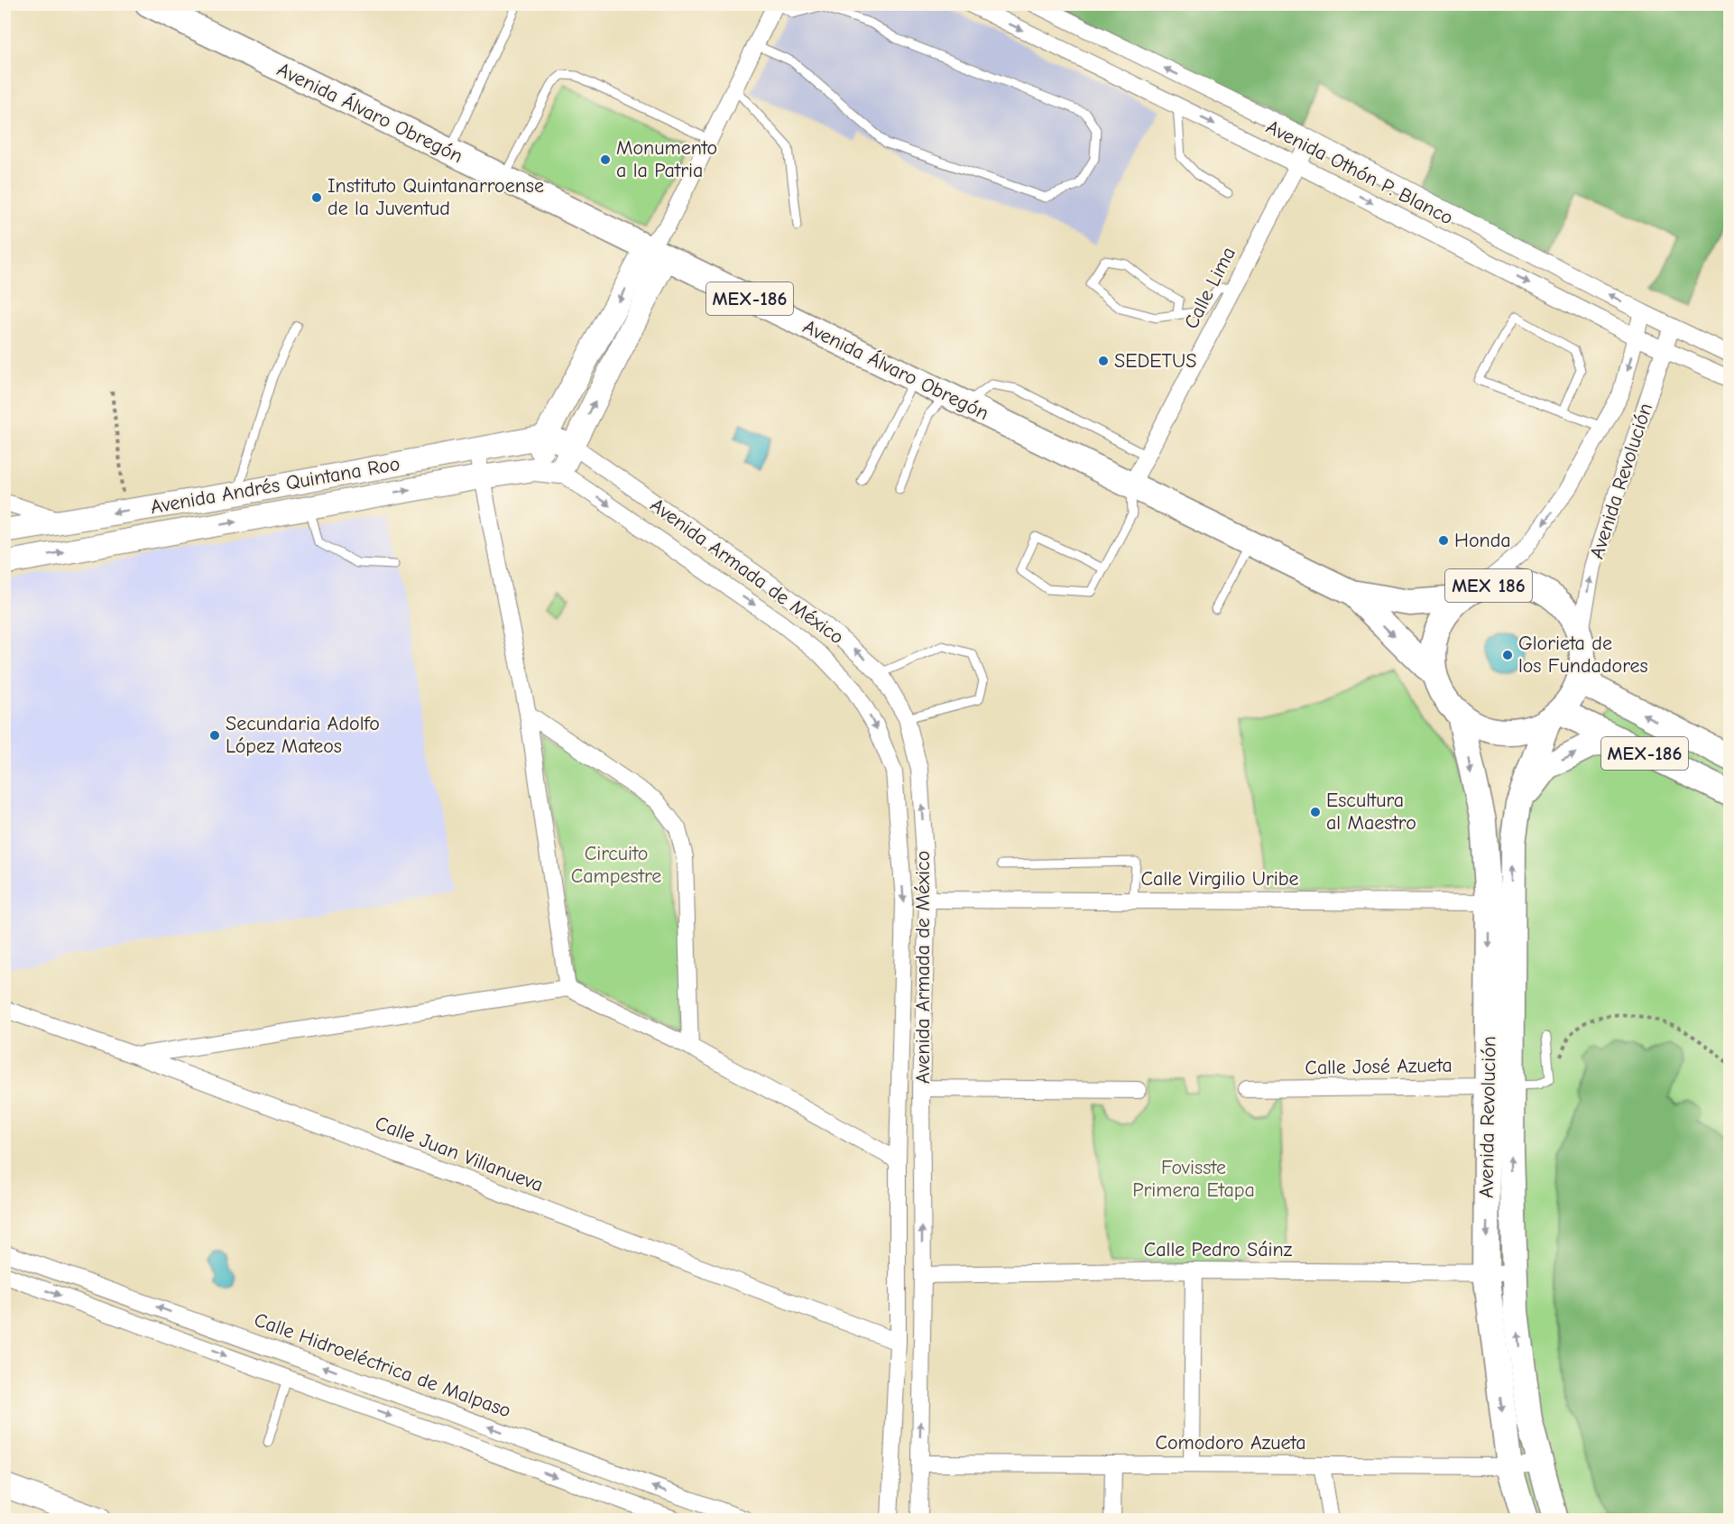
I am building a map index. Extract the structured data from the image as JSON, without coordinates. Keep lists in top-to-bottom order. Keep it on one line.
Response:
{"streets":{"main road":["Avenida Álvaro Obregón","MEX-186","Avenida Revolución","Avenida Andrés Quintana Roo","Avenida Armada de México","MEX 186"],"street":["Avenida Othón P. Blanco","Calle Lima","Calle Virgilio Uribe","Calle José Azueta","Calle Juan Villanueva","Calle Pedro Sáinz","Calle Hidroeléctrica de Malpaso","Comodoro Azueta"]},"crossings":[["Avenida Álvaro Obregón","Calle Lima"],["Avenida Álvaro Obregón","MEX-186"],["Avenida Álvaro Obregón","Avenida Revolución"],["Avenida Othón P. Blanco","Calle Lima"],["Avenida Othón P. Blanco","Avenida Revolución"],["MEX-186","Avenida Revolución"],["Avenida Revolución","Calle Virgilio Uribe"],["Avenida Revolución","Calle José Azueta"],["Avenida Revolución","Calle Pedro Sáinz"],["Avenida Revolución","Comodoro Azueta"],["Avenida Andrés Quintana Roo","Avenida Armada de México"],["Avenida Armada de México","Calle Virgilio Uribe"],["Avenida Armada de México","Calle Juan Villanueva"],["Avenida Armada de México","Calle Pedro Sáinz"],["Avenida Armada de México","Comodoro Azueta"]],"parks":["Circuito Campestre","Fovisste Primera Etapa"],"places":["Monumento a la Patria","Instituto Quintanarroense de la Juventud","SEDETUS","Honda","Glorieta de los Fundadores","Secundaria Adolfo López Mateos","Escultura al Maestro"]}
